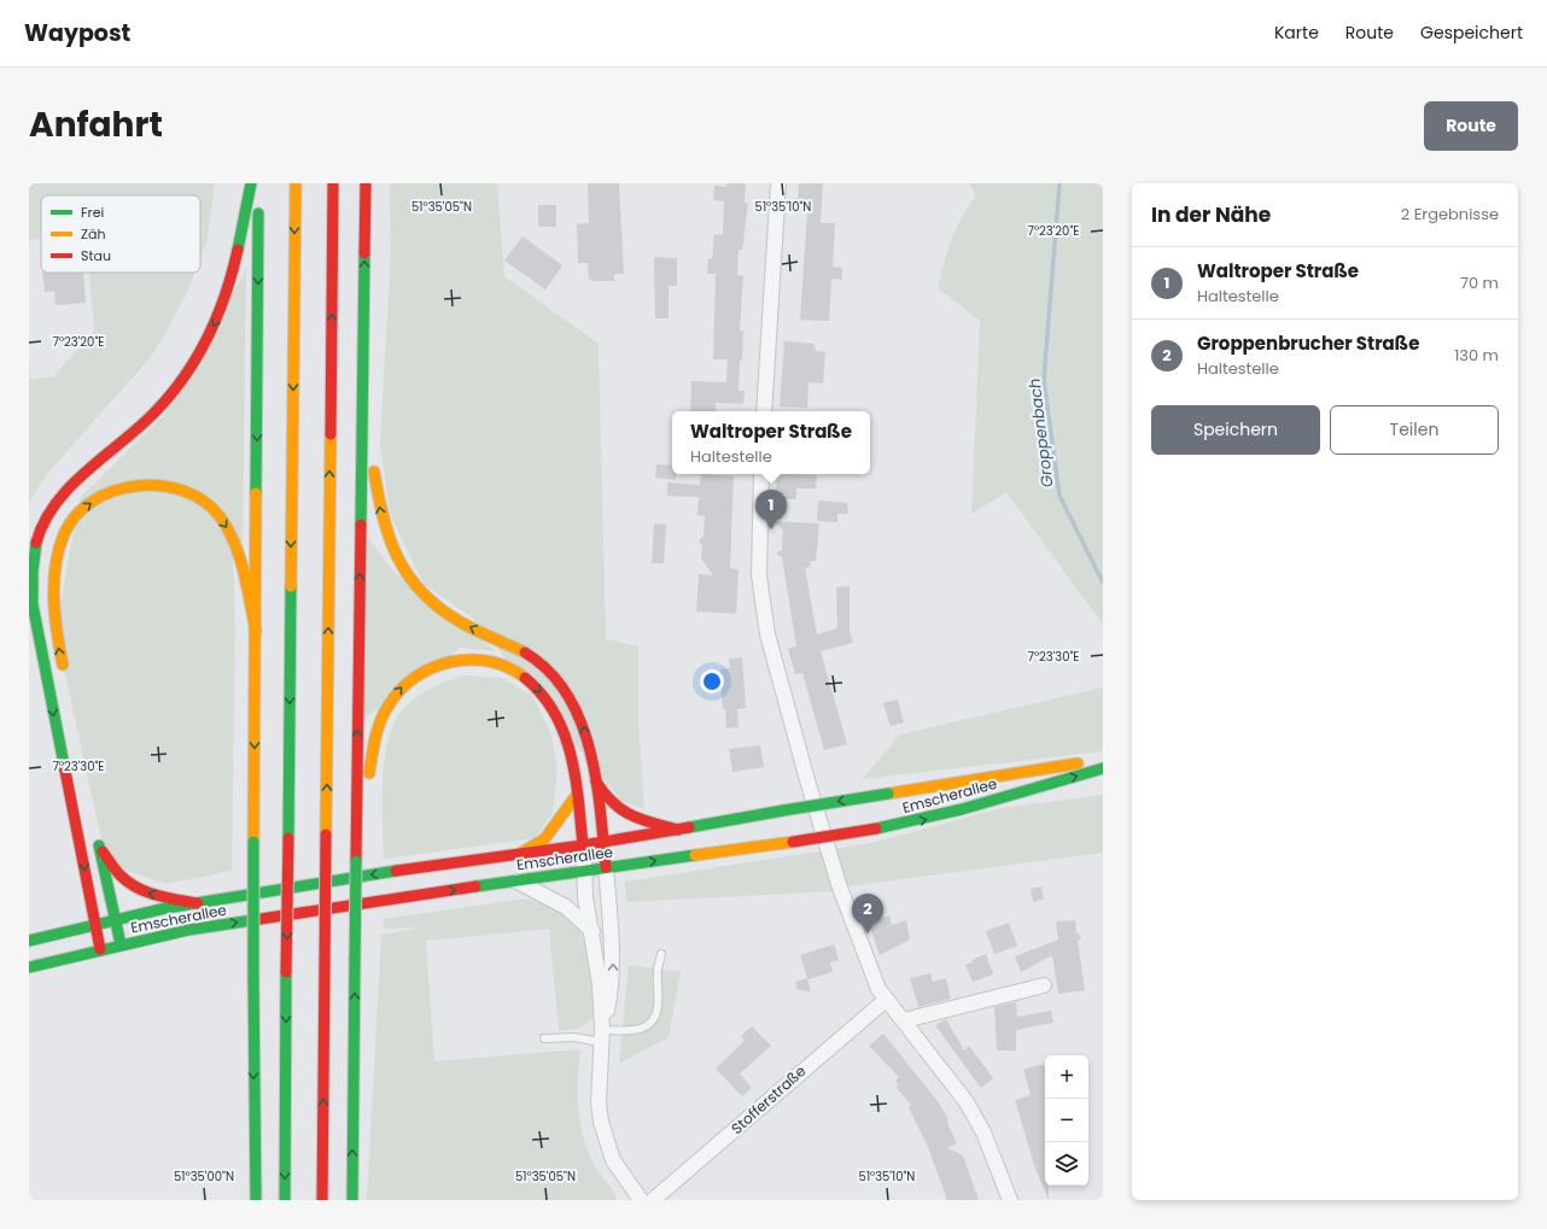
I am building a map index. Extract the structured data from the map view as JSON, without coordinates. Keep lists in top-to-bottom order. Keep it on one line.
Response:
{"streets":{"main road":["Emscherallee"],"street":["Stofferstraße"]},"water":["Groppenbach"],"legend":["Frei","Zäh","Stau"],"page":{"header":"Waypost","nav":["Karte","Route","Gespeichert"],"title":"Anfahrt","buttons":["Route",["Speichern","Teilen"]],"heading":["In der Nähe","2 Ergebnisse"],"list":[{"mark":"1","name":"Waltroper Straße","note":"Haltestelle","value":"70 m"},{"mark":"2","name":"Groppenbrucher Straße","note":"Haltestelle","value":"130 m"}],"popup":["Waltroper Straße","Haltestelle"],"pins":["1","2"],"map_buttons":["+","−"]},"coordinates":["51°35'05\"N","51°35'10\"N","7°23'20\"E","7°23'30\"E","51°35'00\"N"]}
